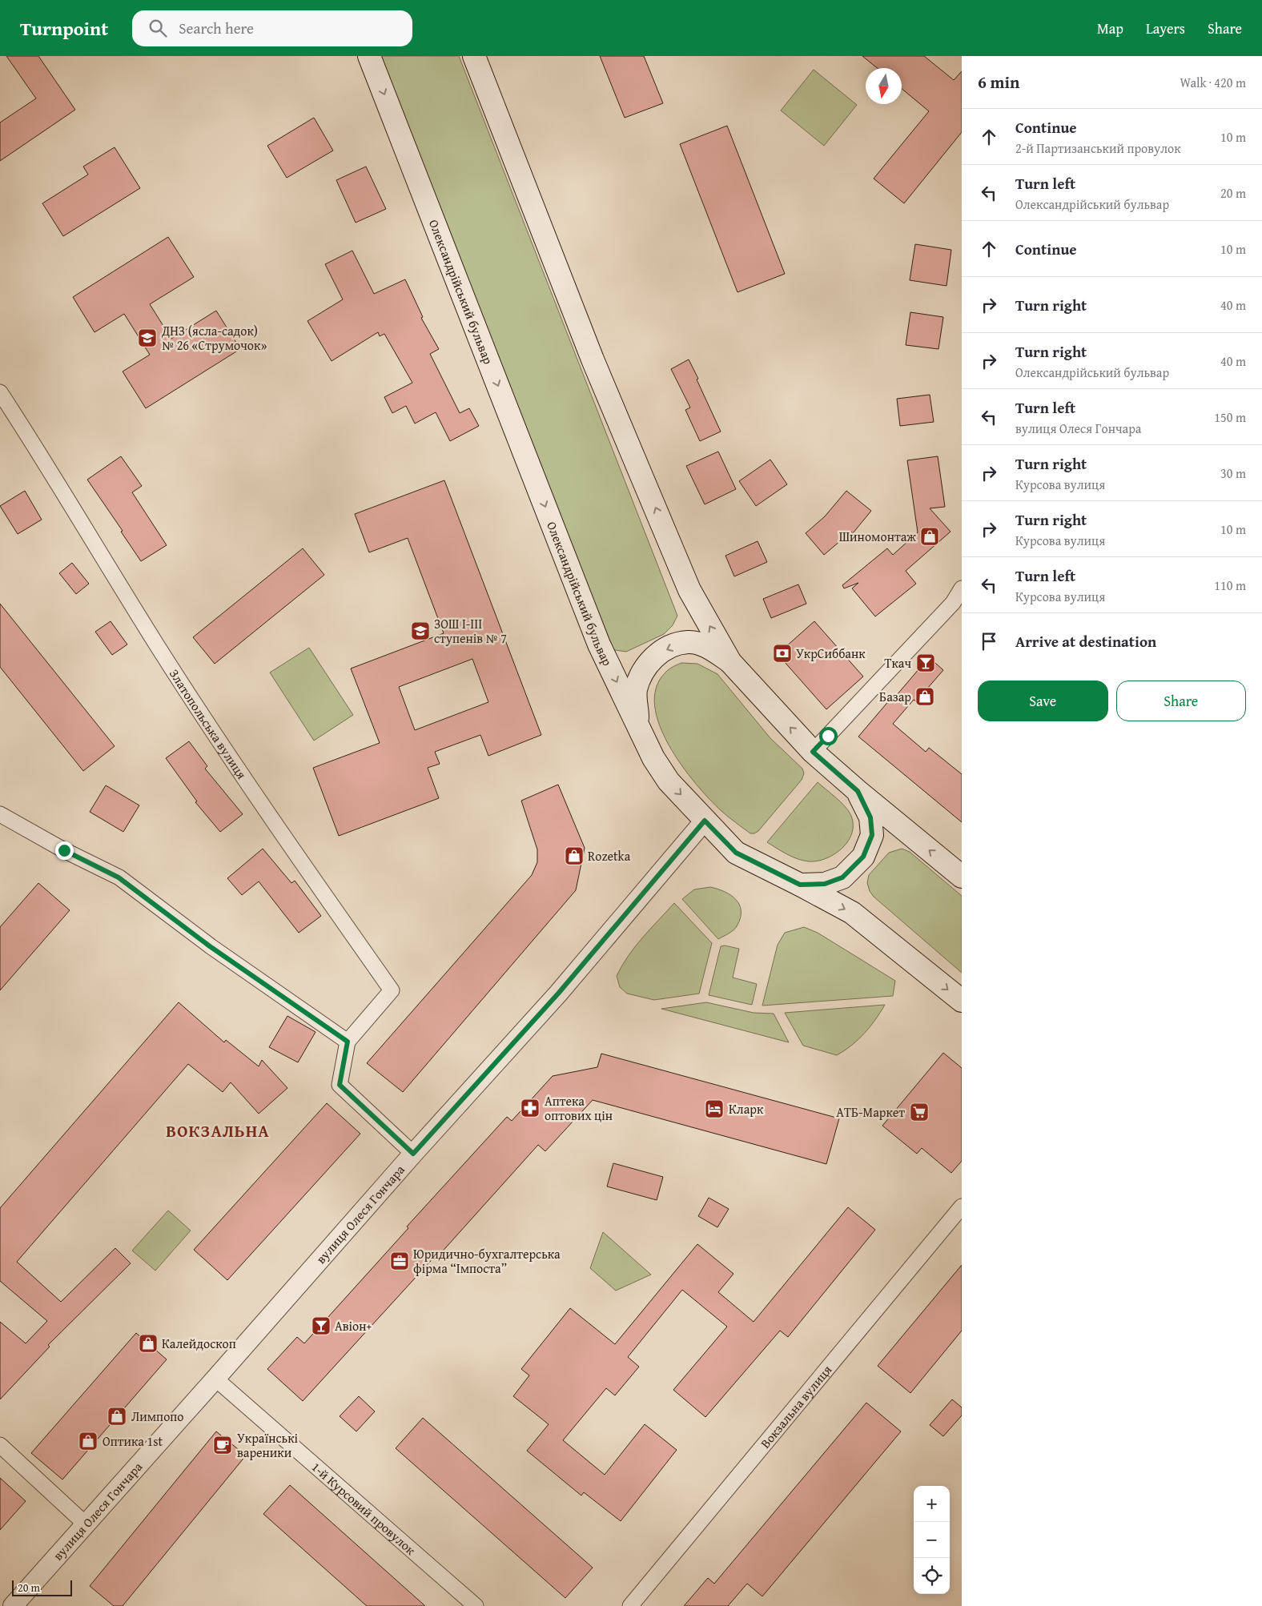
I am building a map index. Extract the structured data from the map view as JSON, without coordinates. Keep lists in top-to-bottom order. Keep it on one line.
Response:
{"streets":{"main road":["Олександрійський бульвар"],"street":["Златопольська вулиця","вулиця Олеся Гончара","Вокзальна вулиця","1-й Курсовий провулок"]},"crossings":[["Олександрійський бульвар","вулиця Олеся Гончара"],["вулиця Олеся Гончара","1-й Курсовий провулок"]],"districts":["ВОКЗАЛЬНА"],"places":{"school or university":["ДНЗ (ясла-садок) № 26 «Струмочок»","ЗОШ І-ІІІ ступенів № 7"],"shop":["Шиномонтаж","Базар","Rozetka","Калейдоскоп","Лимпопо","Оптика 1st"],"bank":["УкрСиббанк"],"bar":["Ткач","Авіон+"],"pharmacy":["Аптека оптових цін"],"hotel":["Кларк"],"supermarket":["АТБ-Маркет"],"office":["Юридично-бухгалтерська фірма “Імпоста”"],"cafe":["Українські вареники"]},"scale_bar":"20 m","north":"bottom","page":{"header":"Turnpoint","search":"Search here","nav":["Map","Layers","Share"],"heading":["6 min","Walk · 420 m"],"list":[["Continue","2-й Партизанський провулок","10 m"],["Turn left","Олександрійський бульвар","20 m"],["Continue","10 m"],["Turn right","40 m"],["Turn right","Олександрійський бульвар","40 m"],["Turn left","вулиця Олеся Гончара","150 m"],["Turn right","Курсова вулиця","30 m"],["Turn right","Курсова вулиця","10 m"],["Turn left","Курсова вулиця","110 m"],"Arrive at destination"],"buttons":["Save","Share"],"map_buttons":["+","−"],"scale":"20 m"}}
